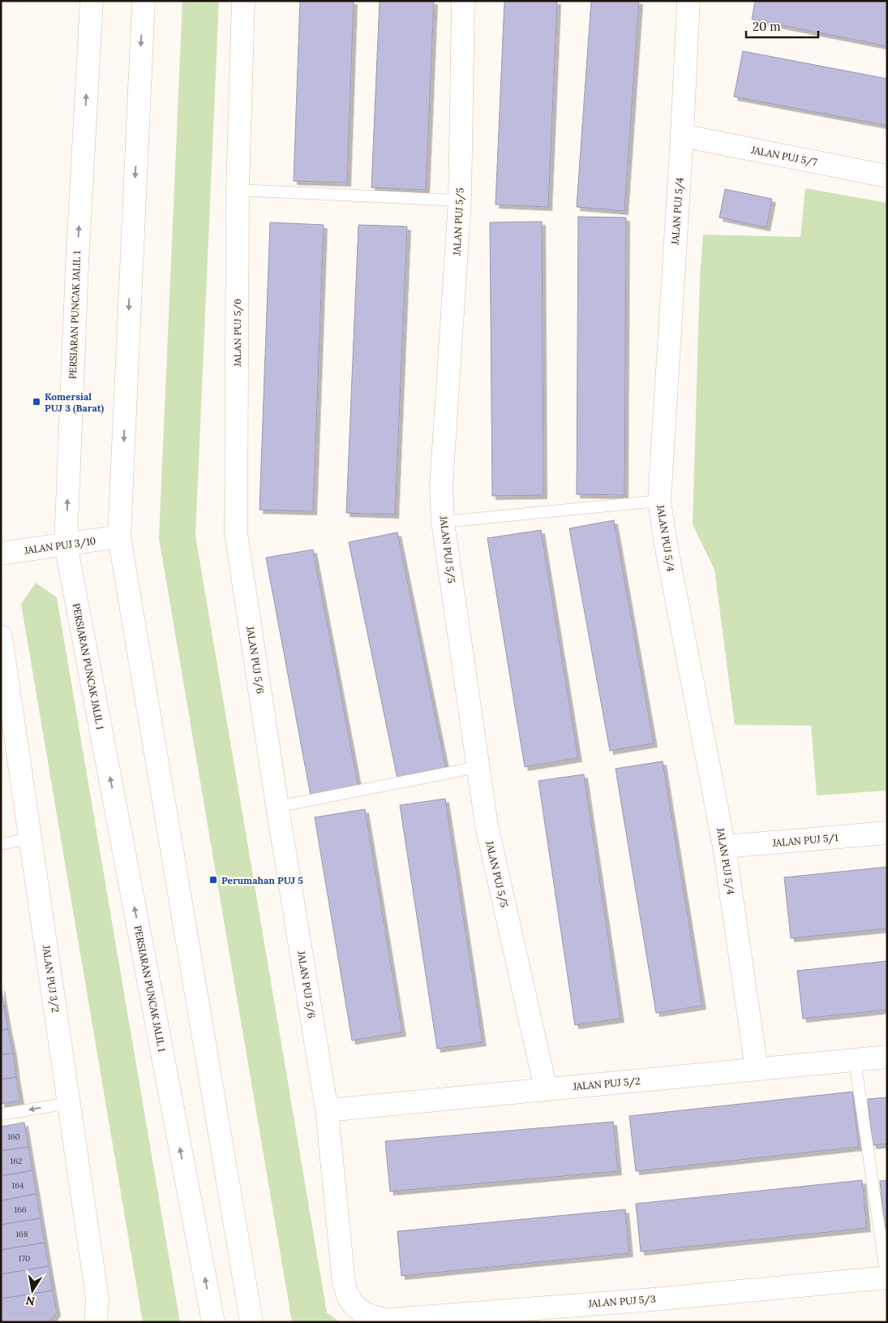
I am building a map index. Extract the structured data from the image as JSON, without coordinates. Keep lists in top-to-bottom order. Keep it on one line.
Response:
{"streets":{"street":["JALAN PUJ 5/7","JALAN PUJ 5/4","JALAN PUJ 5/5","PERSIARAN PUNCAK JALIL 1","JALAN PUJ 5/6","JALAN PUJ 3/10","JALAN PUJ 5/1","JALAN PUJ 3/2","JALAN PUJ 5/2","JALAN PUJ 5/3"]},"crossings":[["JALAN PUJ 5/7","JALAN PUJ 5/4"],["JALAN PUJ 5/4","JALAN PUJ 5/1"],["JALAN PUJ 5/4","JALAN PUJ 5/2"],["JALAN PUJ 5/5","JALAN PUJ 5/2"],["PERSIARAN PUNCAK JALIL 1","JALAN PUJ 3/10"],["JALAN PUJ 5/6","JALAN PUJ 5/2"],["JALAN PUJ 5/6","JALAN PUJ 5/3"]],"places":{"transit":["Komersial PUJ 3 (Barat)","Perumahan PUJ 5"]},"house_numbers":["160","162","164","166","168","170"],"scale_bar":"20 m","north":"bottom"}
